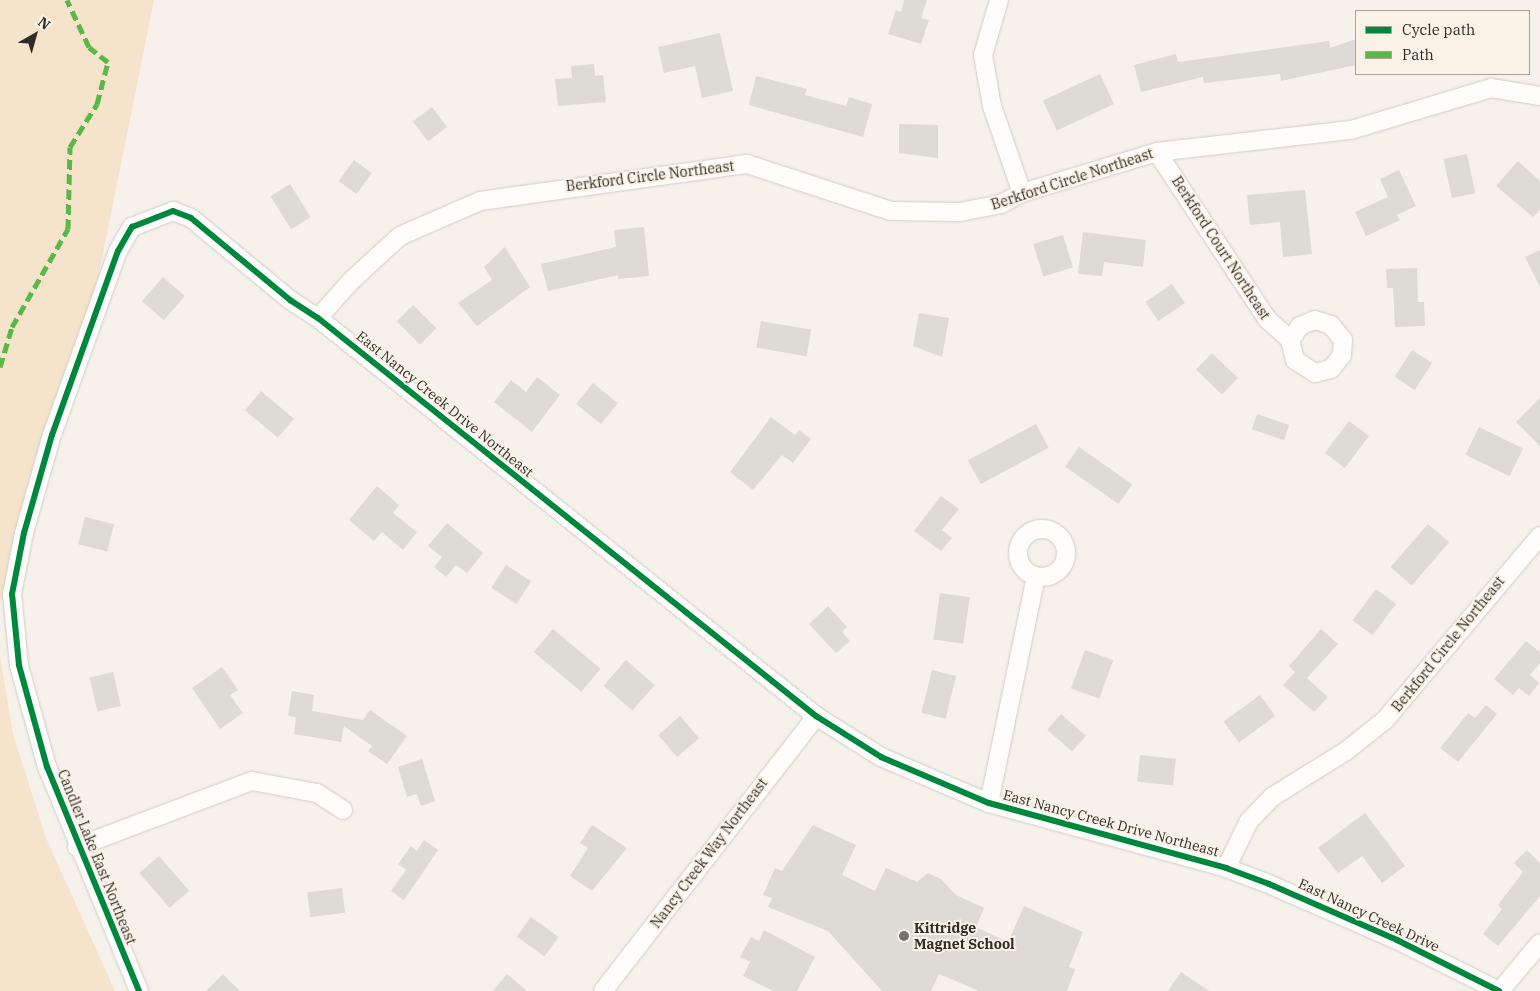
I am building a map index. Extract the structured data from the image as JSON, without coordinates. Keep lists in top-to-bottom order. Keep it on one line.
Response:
{"streets":{"street":["Berkford Circle Northeast","Berkford Court Northeast","East Nancy Creek Drive Northeast","Nancy Creek Way Northeast","Candler Lake East Northeast","East Nancy Creek Drive"]},"crossings":[["Berkford Circle Northeast","Berkford Court Northeast"],["Berkford Circle Northeast","East Nancy Creek Drive Northeast"],["Berkford Circle Northeast","East Nancy Creek Drive"],["East Nancy Creek Drive Northeast","Nancy Creek Way Northeast"],["East Nancy Creek Drive Northeast","Candler Lake East Northeast"],["East Nancy Creek Drive Northeast","East Nancy Creek Drive"]],"places":["Kittridge Magnet School"],"legend":["Cycle path","Path"],"north":"top right"}
